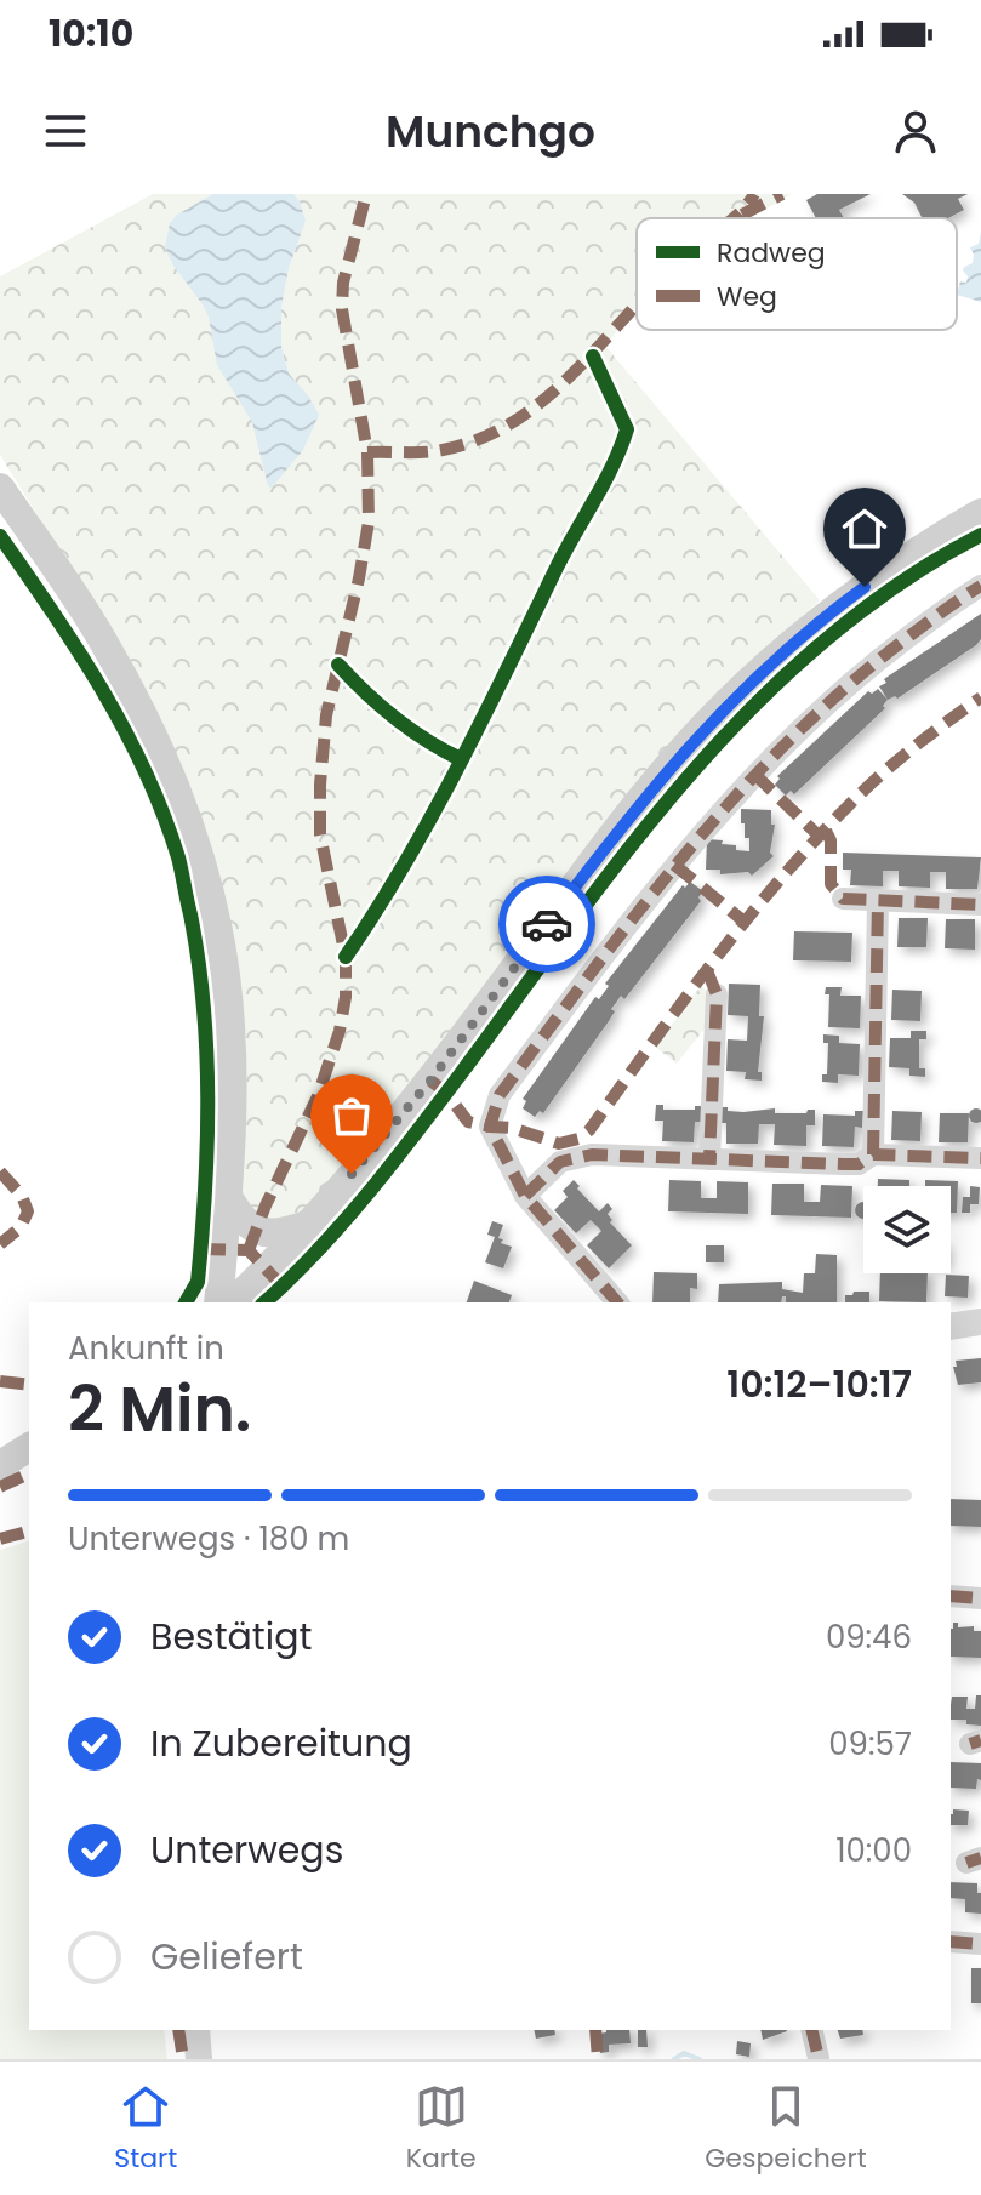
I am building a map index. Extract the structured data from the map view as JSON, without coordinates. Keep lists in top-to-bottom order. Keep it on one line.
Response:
{"legend":["Radweg","Weg"],"page":{"status":"10:10","header":"Munchgo","heading":["2 Min.","Ankunft in","10:12–10:17"],"bar":"Unterwegs · 180 m","list":[["Bestätigt","09:46"],["In Zubereitung","09:57"],["Unterwegs","10:00"],"Geliefert"],"tabs":["Start","Karte","Gespeichert"]}}
